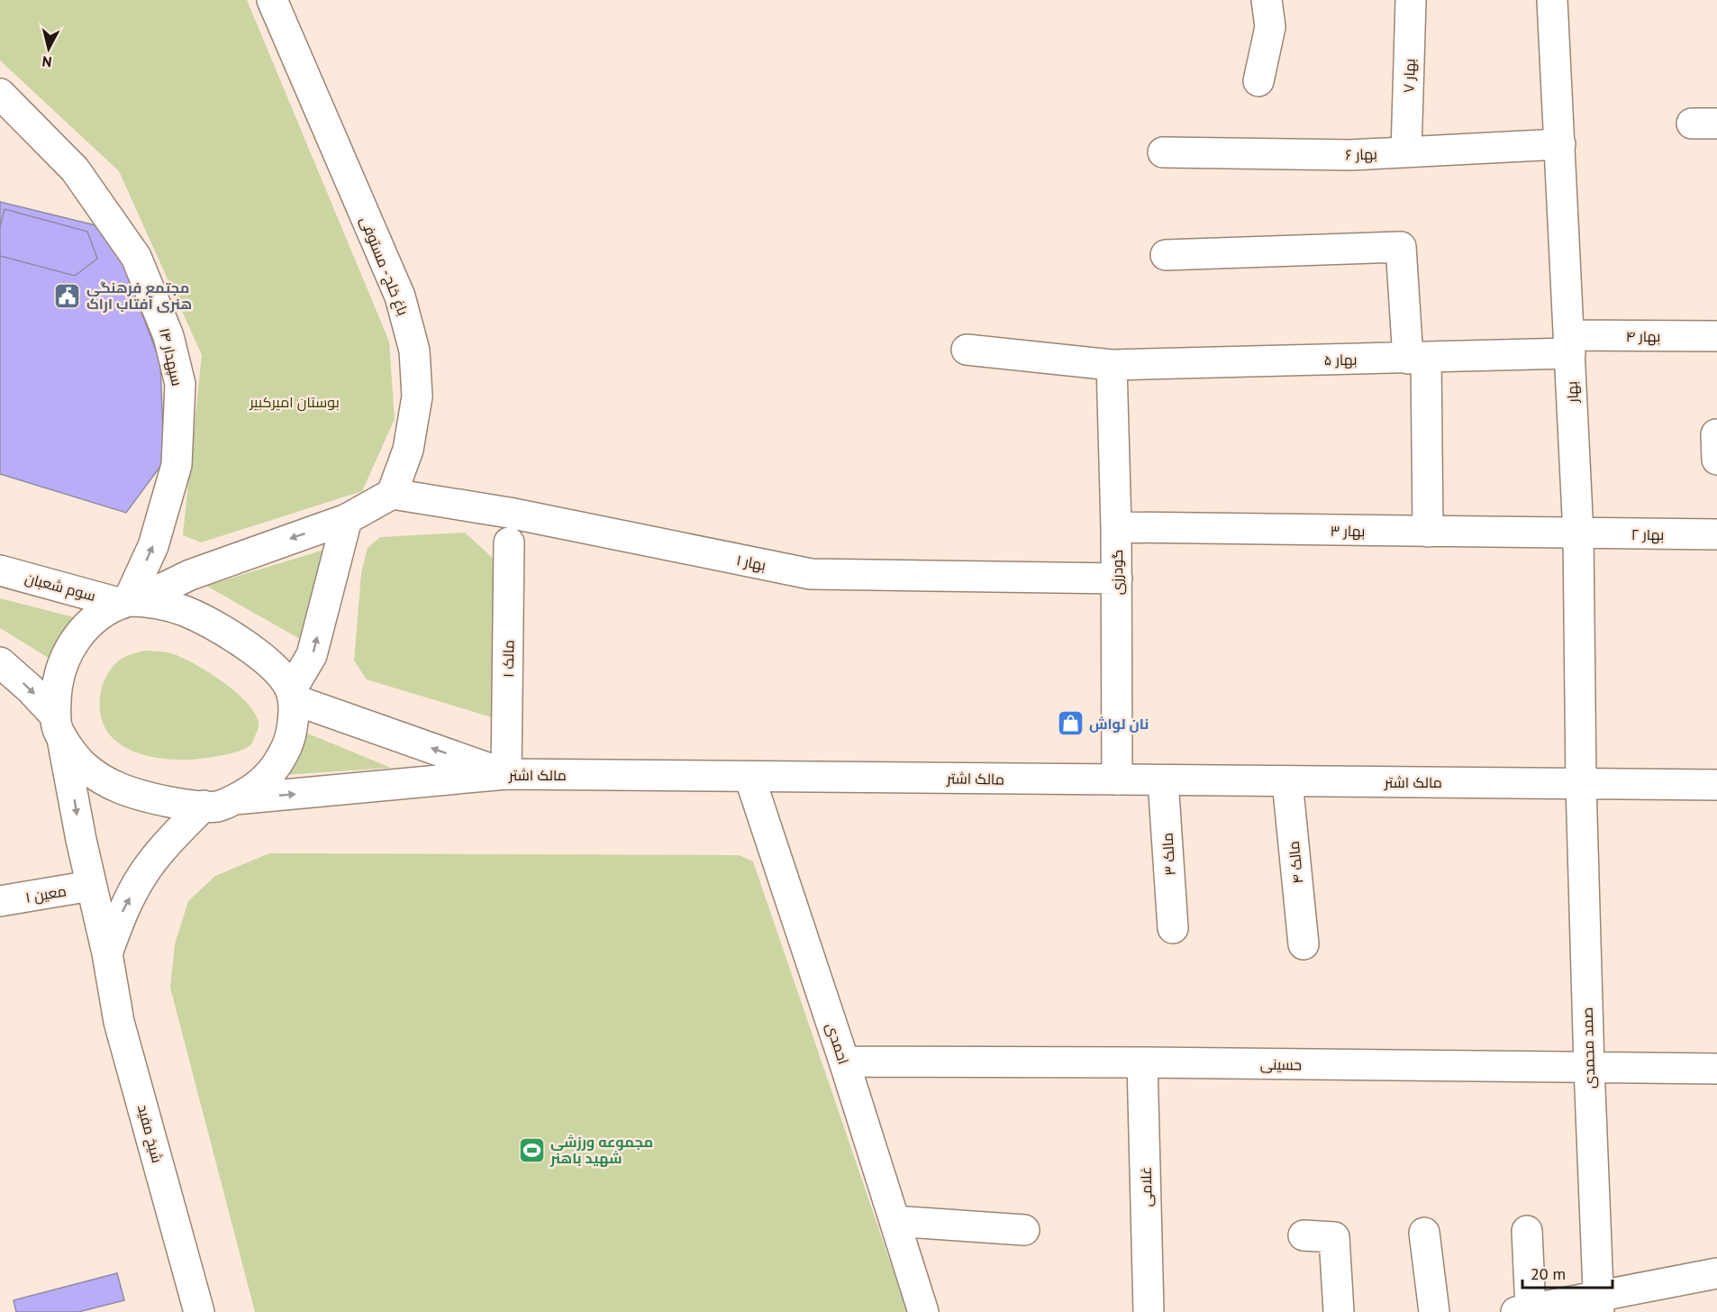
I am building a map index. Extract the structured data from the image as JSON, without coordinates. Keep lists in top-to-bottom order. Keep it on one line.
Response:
{"streets":{"street":["بهار ۷","بهار ۶","باغ خلج - مستوفی","بهار ۴","سپهدار ۱۴","بهار ۵","بهار","بهار ۳","بهار ۲","بهار ۱","گودرزی","سوم شعبان","مالک ۱","مالک اشتر","مالک ۳","مالک ۴","معین ۱","احمدی","صمد محمدی","حسینی","شیخ مفید","غلامی"]},"crossings":[["بهار ۷","بهار ۶"],["بهار ۶","بهار"],["باغ خلج - مستوفی","بهار ۱"],["بهار ۴","بهار ۵"],["بهار ۴","بهار"],["سپهدار ۱۴","سوم شعبان"],["سپهدار ۱۴","شیخ مفید"],["بهار ۵","بهار"],["بهار ۵","گودرزی"],["بهار","بهار ۳"],["بهار","بهار ۲"],["بهار","مالک اشتر"],["بهار","صمد محمدی"],["بهار ۳","بهار ۲"],["بهار ۳","گودرزی"],["بهار ۱","گودرزی"],["گودرزی","مالک اشتر"],["سوم شعبان","شیخ مفید"],["مالک ۱","مالک اشتر"],["مالک اشتر","مالک ۳"],["مالک اشتر","مالک ۴"],["مالک اشتر","احمدی"],["مالک اشتر","صمد محمدی"],["معین ۱","شیخ مفید"],["احمدی","حسینی"],["صمد محمدی","حسینی"],["حسینی","غلامی"]],"one_way":["سپهدار ۱۴"],"parks":["بوستان امیرکبیر"],"places":{"public building":["مجتمع فرهنگی هنری آفتاب اراک"],"shop":["نان لواش"],"sports":["مجموعه ورزشی شهید باهنر"]},"scale_bar":"20 m","north":"bottom"}
